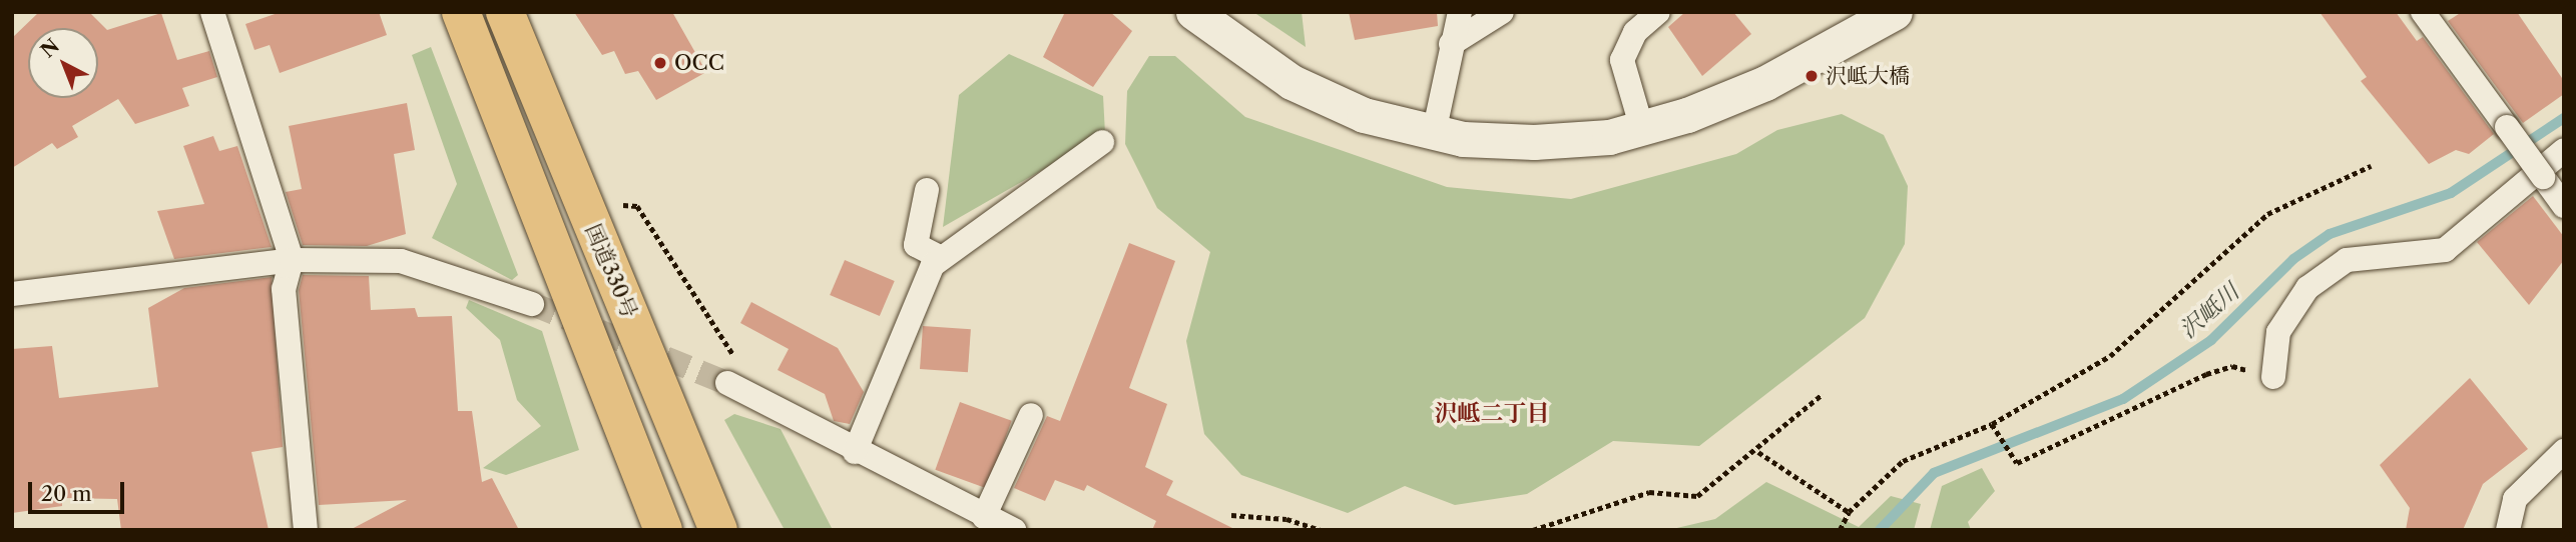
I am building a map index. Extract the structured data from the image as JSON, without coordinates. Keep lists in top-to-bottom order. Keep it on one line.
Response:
{"streets":{"highway":["国道330号"]},"districts":["沢岻二丁目"],"water":["沢岻川"],"places":["OCC","沢岻大橋"],"scale_bar":"20 m","north":"top left"}
